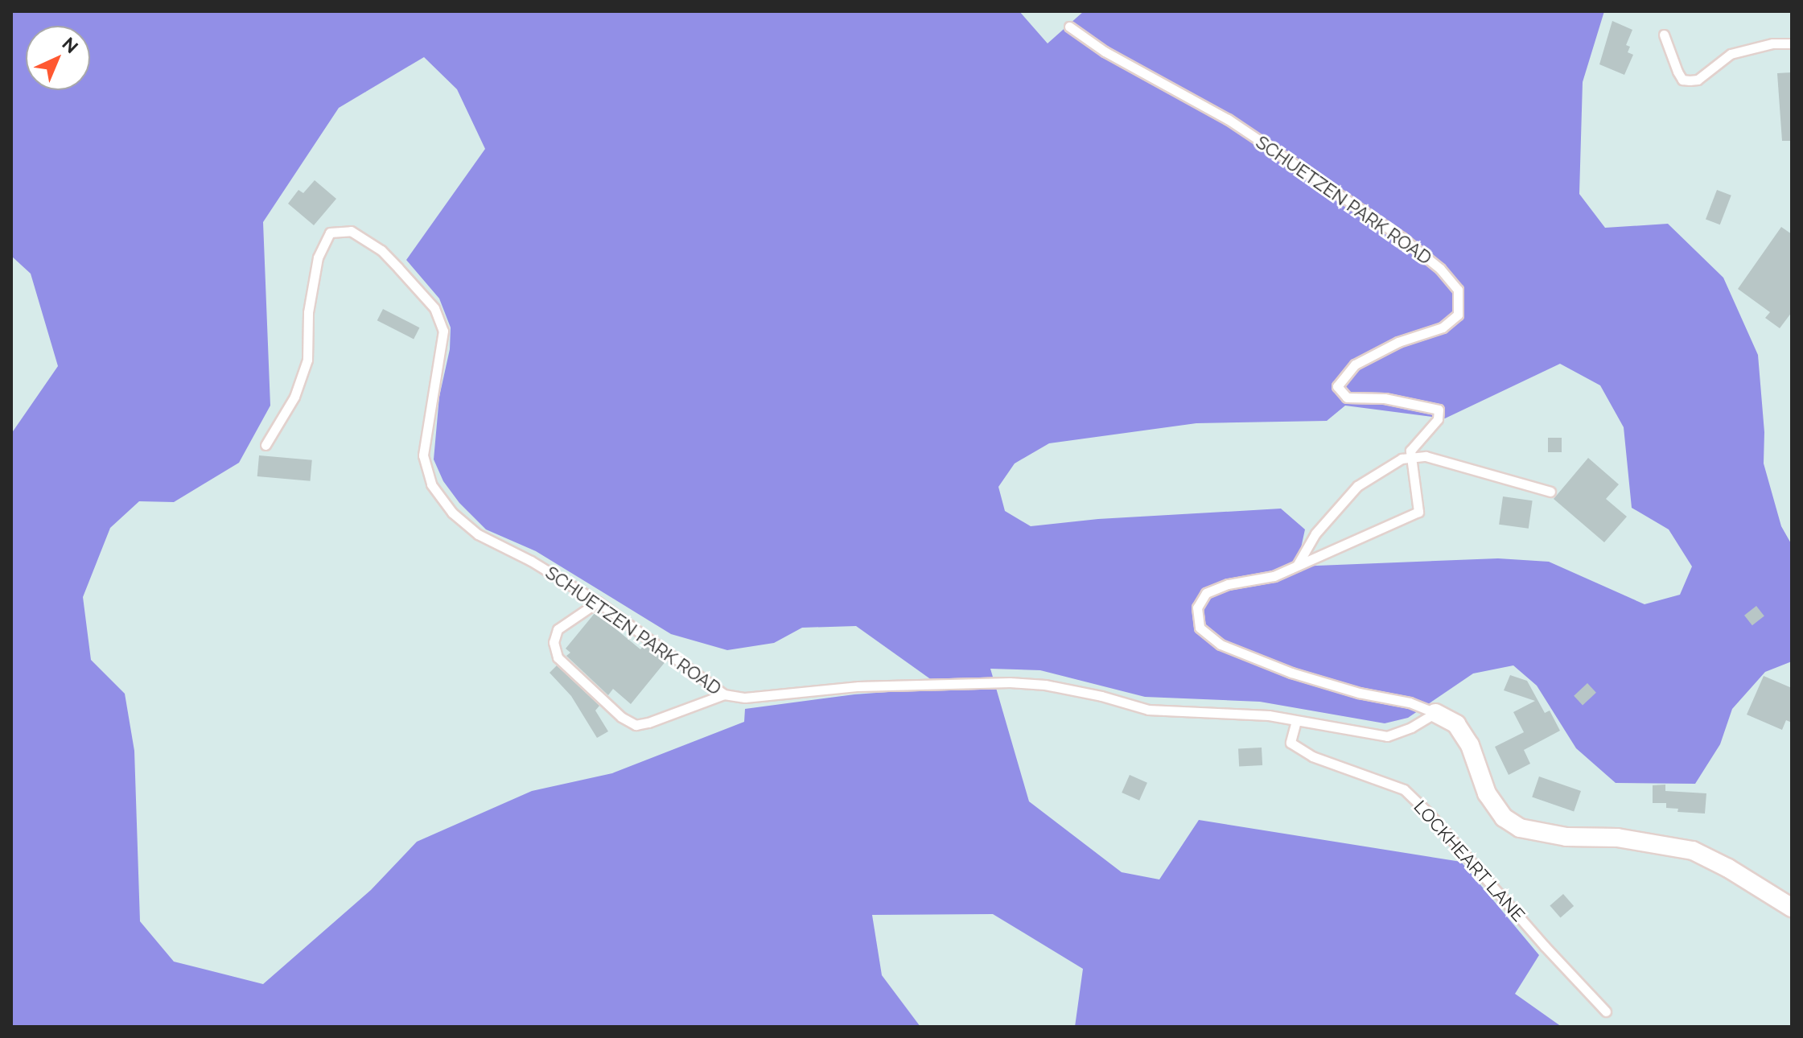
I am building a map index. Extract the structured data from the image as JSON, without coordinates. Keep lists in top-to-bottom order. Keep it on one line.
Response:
{"streets":{"lane":["SCHUETZEN PARK ROAD","LOCKHEART LANE"]},"crossings":[["SCHUETZEN PARK ROAD","LOCKHEART LANE"]],"north":"top right"}
